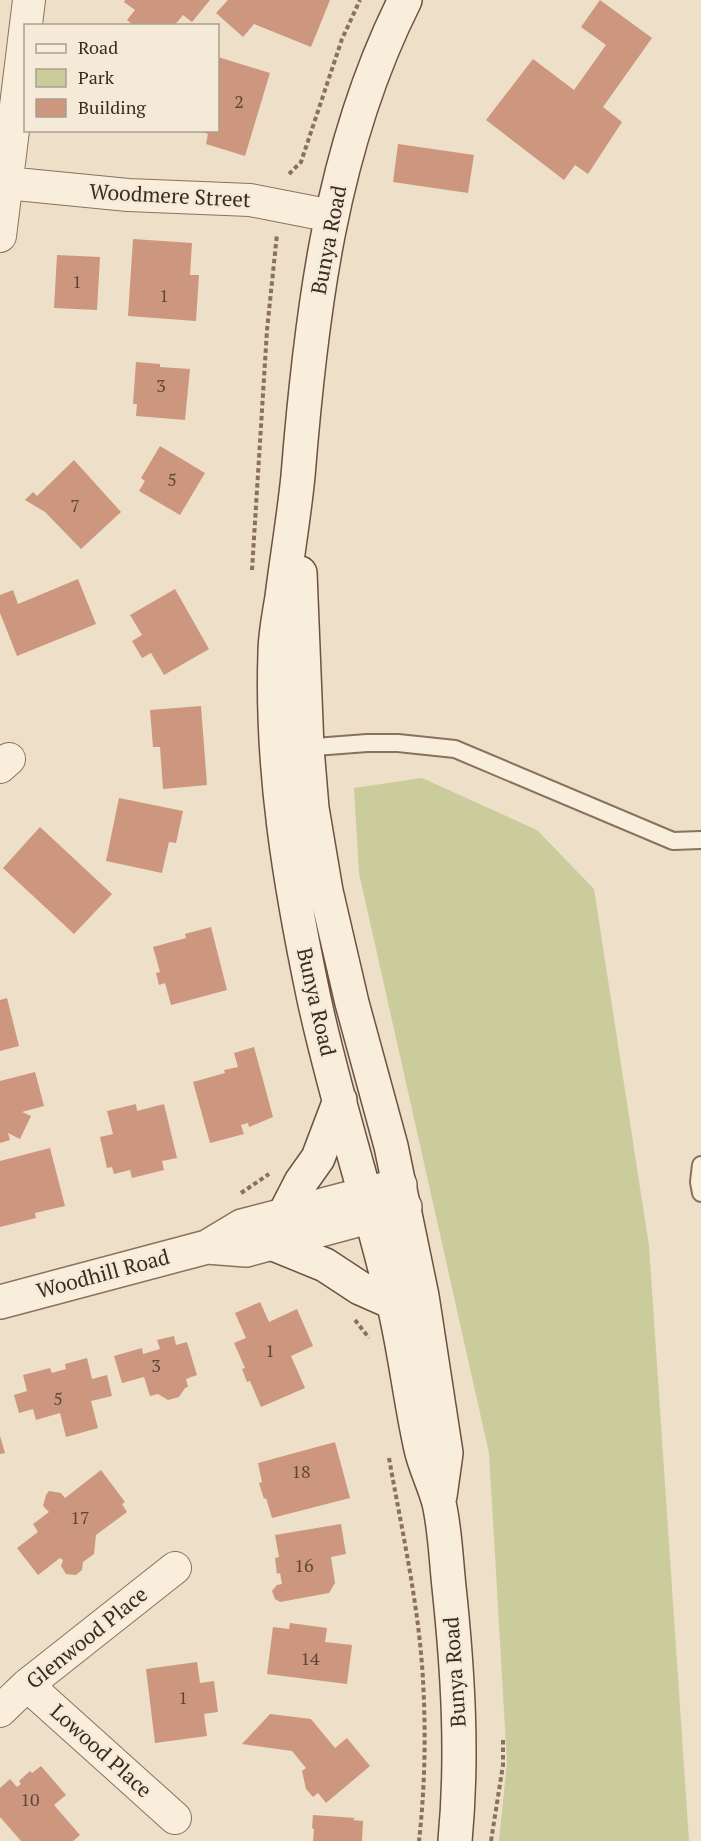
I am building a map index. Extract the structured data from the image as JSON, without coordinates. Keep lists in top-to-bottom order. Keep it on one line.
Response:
{"streets":{"main road":["Bunya Road","Woodhill Road"],"street":["Woodmere Street","Glenwood Place","Lowood Place"]},"crossings":[["Woodmere Street","Bunya Road"],["Bunya Road","Woodhill Road"],["Glenwood Place","Lowood Place"]],"house_numbers":["2","1","1","3","5","7","1","3","5","18","17","16","14","1","10"],"legend":["Road","Park","Building"]}
